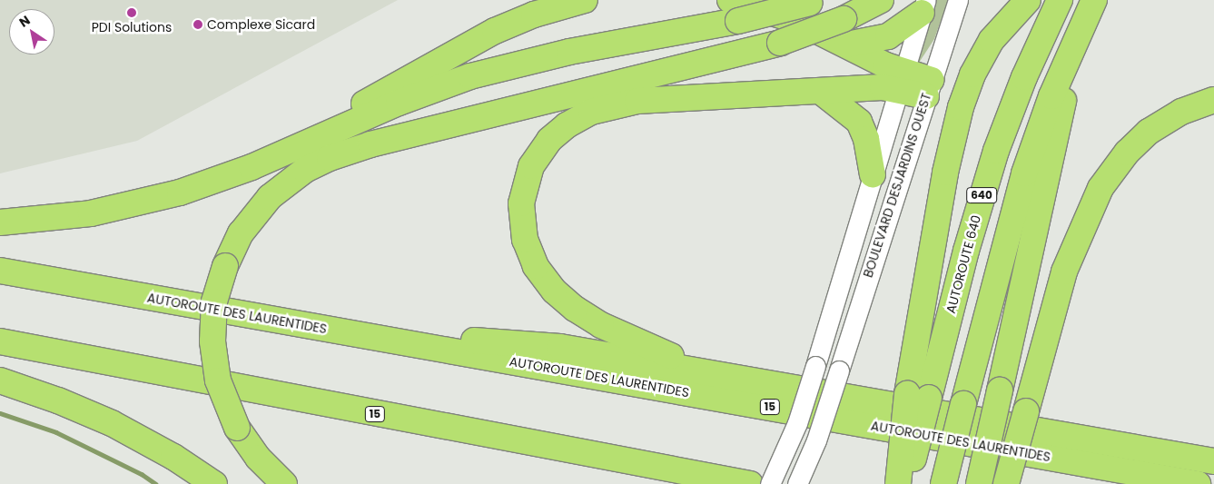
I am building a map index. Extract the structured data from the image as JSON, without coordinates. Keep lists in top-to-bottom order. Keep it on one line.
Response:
{"streets":{"highway":["640","AUTOROUTE 640","AUTOROUTE DES LAURENTIDES","15"],"street":["BOULEVARD DESJARDINS OUEST"]},"places":["PDI Solutions","Complexe Sicard"],"north":"top left"}
